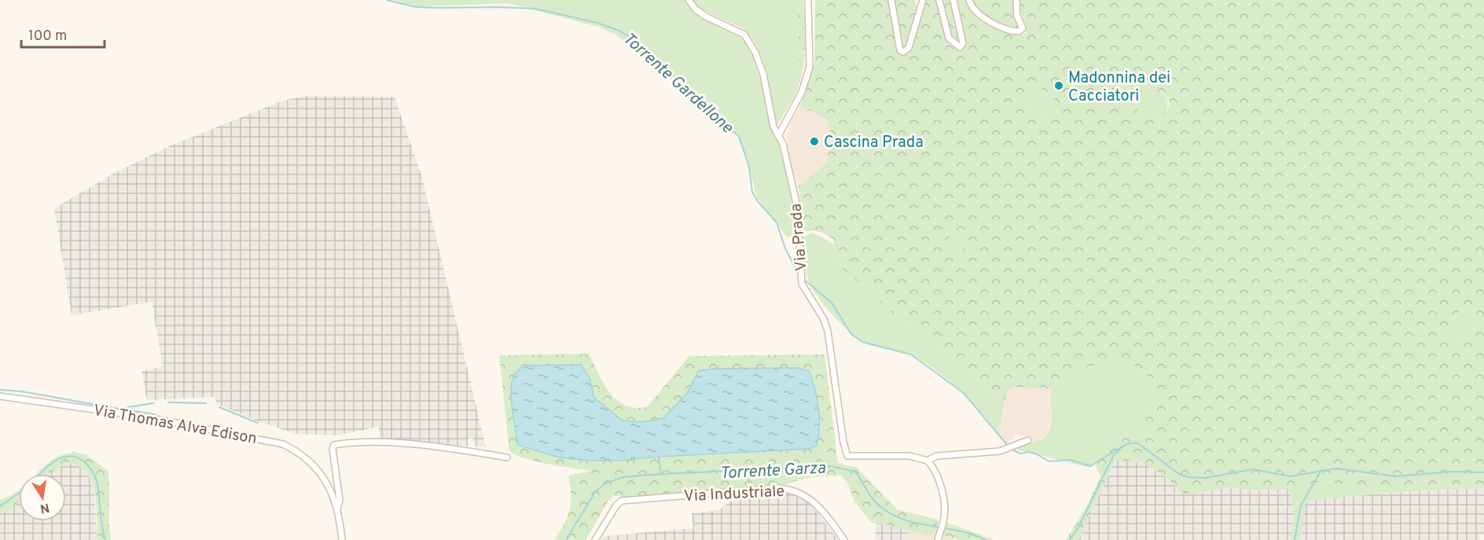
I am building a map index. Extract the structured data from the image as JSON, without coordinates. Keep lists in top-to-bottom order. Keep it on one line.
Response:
{"streets":{"street":["Via Prada","Via Thomas Alva Edison","Via Industriale"]},"water":["Torrente Gardellone","Torrente Garza"],"places":["Madonnina dei Cacciatori","Cascina Prada"],"scale_bar":"100 m","north":"bottom"}
